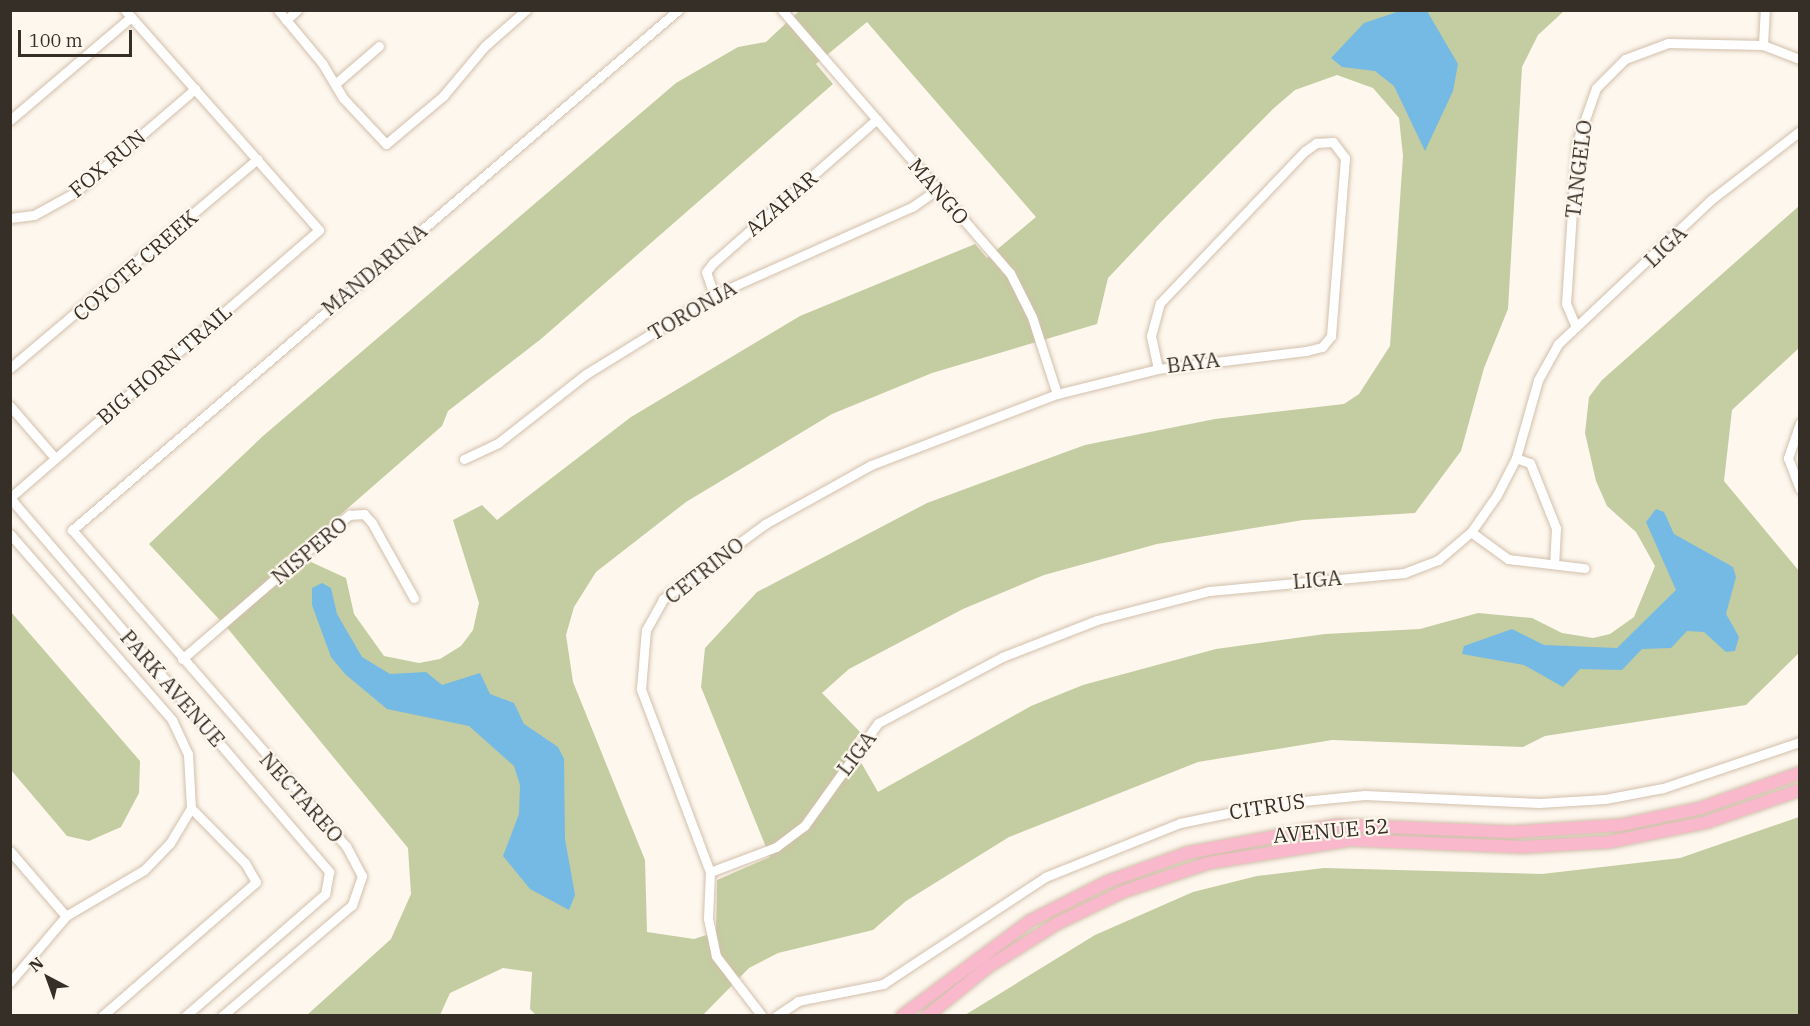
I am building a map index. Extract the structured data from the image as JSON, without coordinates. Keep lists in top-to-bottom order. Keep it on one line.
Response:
{"streets":{"main road":["AVENUE 52"],"street":["FOX RUN","TANGELO","MANGO","AZAHAR","LIGA","COYOTE CREEK","MANDARINA","TORONJA","BAYA","BIG HORN TRAIL","NISPERO","CETRINO","PARK AVENUE","NECTAREO","CITRUS"]},"crossings":[["TANGELO","LIGA"],["MANGO","AZAHAR"],["MANGO","TORONJA"],["MANGO","CETRINO"],["AZAHAR","TORONJA"],["LIGA","CETRINO"],["COYOTE CREEK","BIG HORN TRAIL"],["MANDARINA","NECTAREO"],["BAYA","CETRINO"],["BIG HORN TRAIL","PARK AVENUE"],["NISPERO","NECTAREO"]],"scale_bar":"100 m","north":"top left"}
